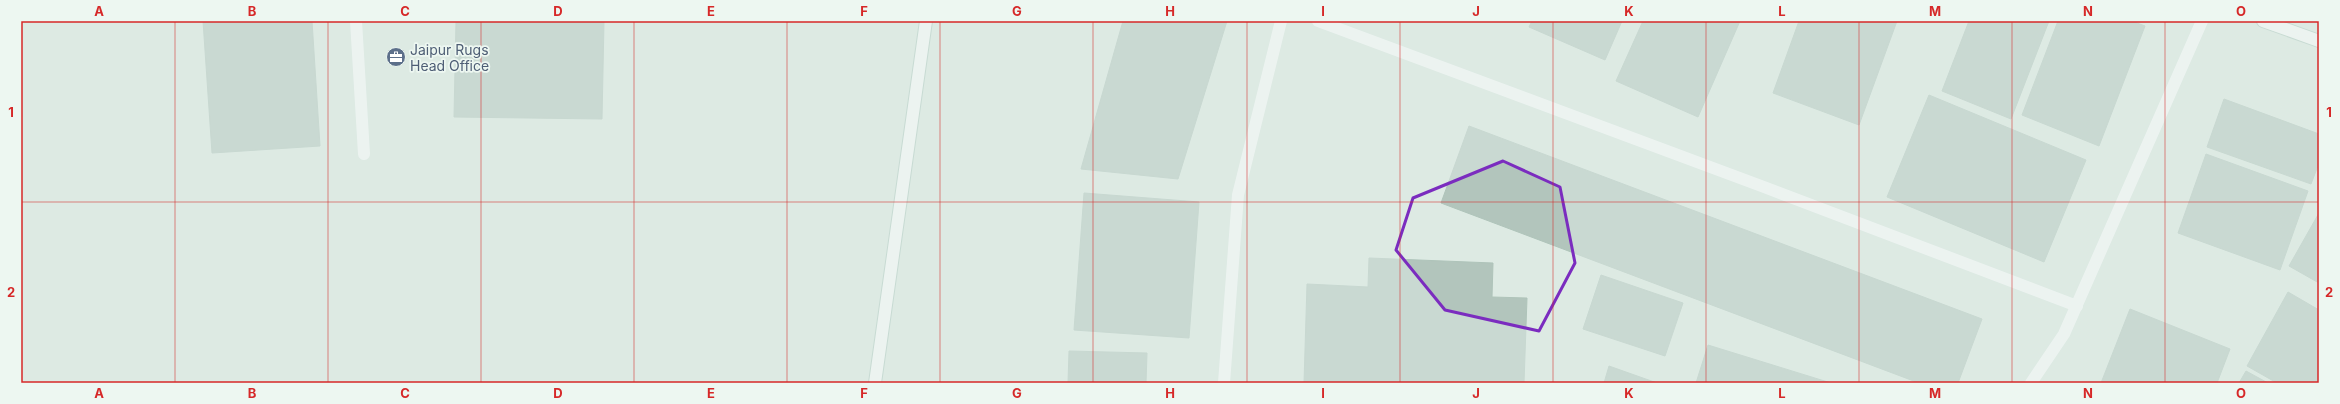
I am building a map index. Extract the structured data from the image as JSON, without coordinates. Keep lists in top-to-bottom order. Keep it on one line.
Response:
{"places":{"office":["Jaipur Rugs Head Office"]},"grid":{"columns":["A","B","C","D","E","F","G","H","I","J","K","L","M","N","O"],"rows":["1","2"]}}
